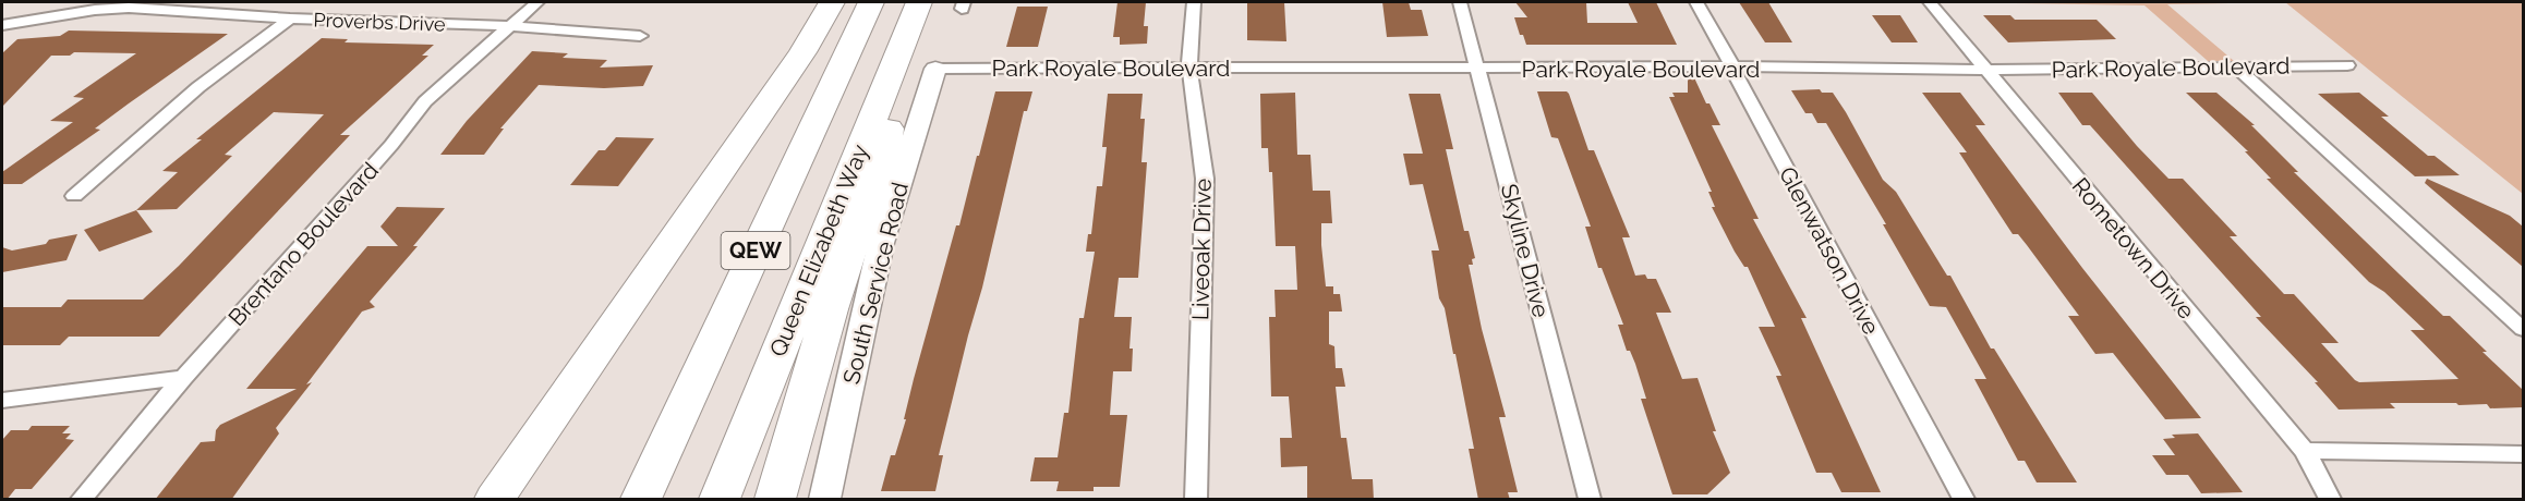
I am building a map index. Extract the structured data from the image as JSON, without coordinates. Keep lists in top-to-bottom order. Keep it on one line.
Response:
{"streets":{"highway":["QEW","Queen Elizabeth Way"],"main road":["South Service Road"],"street":["Proverbs Drive","Park Royale Boulevard","Brentano Boulevard","Rometown Drive","Liveoak Drive","Skyline Drive","Glenwatson Drive"]},"crossings":[["Proverbs Drive","Brentano Boulevard"],["Park Royale Boulevard","Rometown Drive"],["Park Royale Boulevard","Liveoak Drive"],["Park Royale Boulevard","Skyline Drive"],["Park Royale Boulevard","Glenwatson Drive"],["Park Royale Boulevard","South Service Road"]]}
